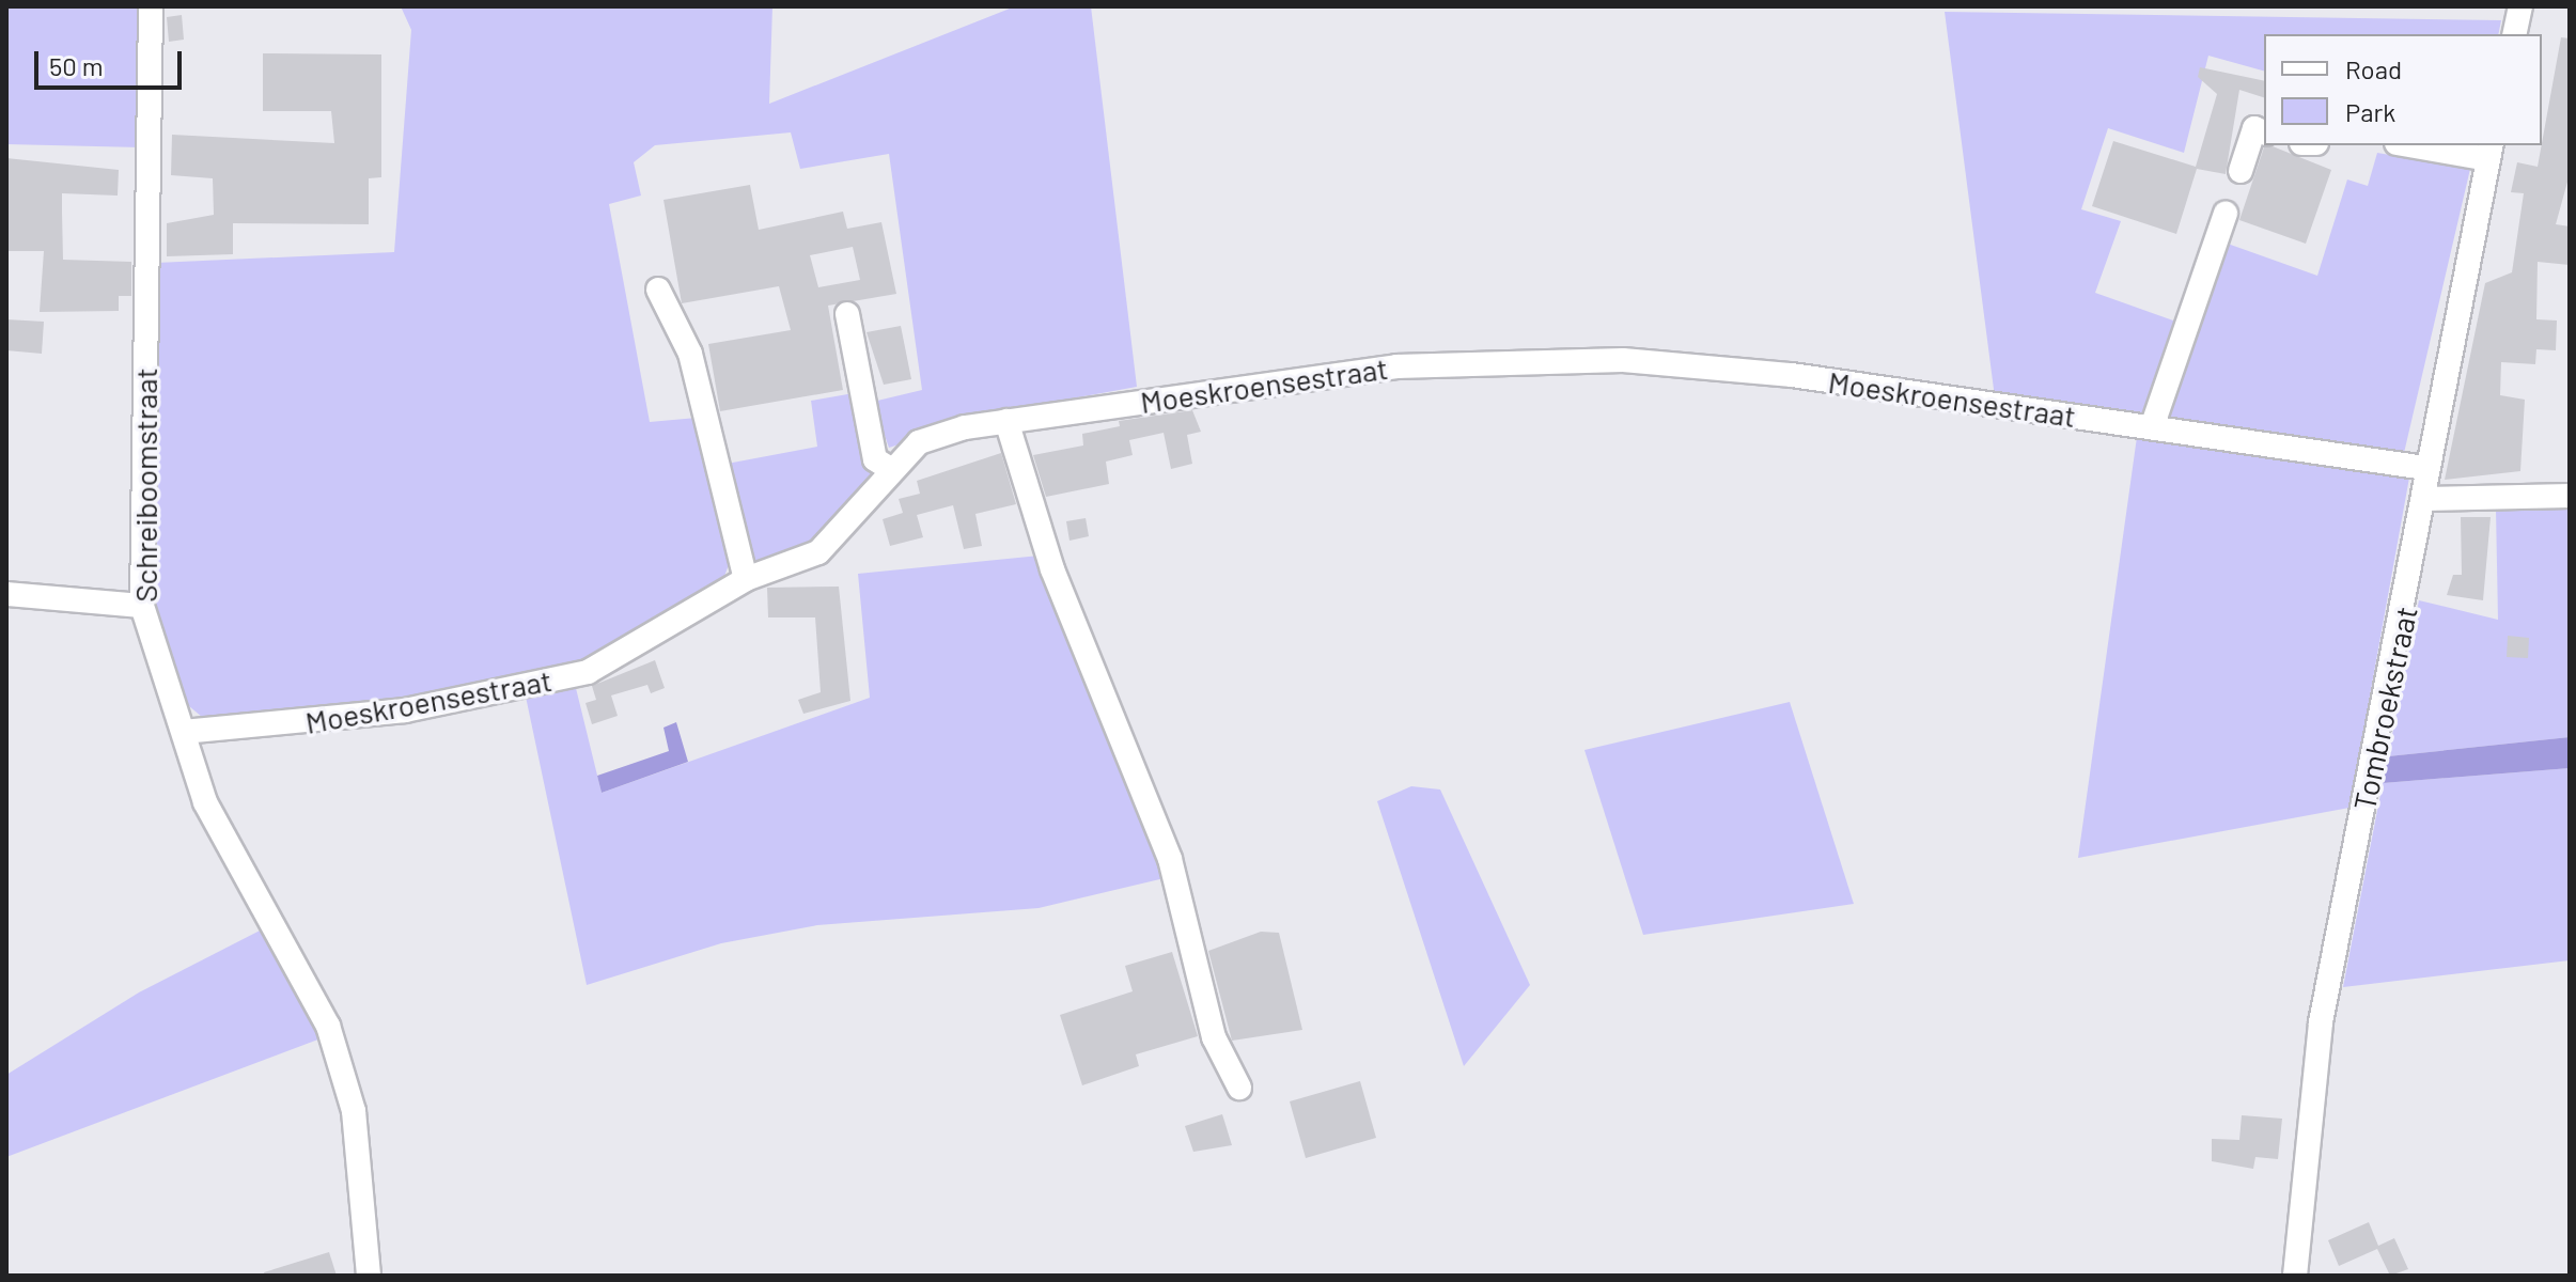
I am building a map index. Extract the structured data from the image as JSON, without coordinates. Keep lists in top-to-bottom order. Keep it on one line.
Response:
{"streets":{"street":["Moeskroensestraat","Schreiboomstraat","Tombroekstraat"]},"crossings":[["Moeskroensestraat","Schreiboomstraat"],["Moeskroensestraat","Tombroekstraat"]],"legend":["Road","Park"],"scale_bar":"50 m"}
